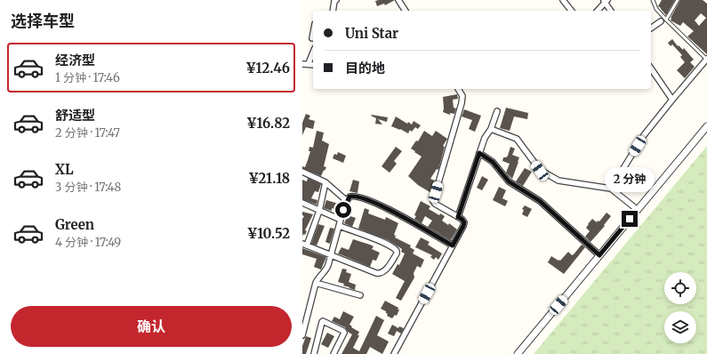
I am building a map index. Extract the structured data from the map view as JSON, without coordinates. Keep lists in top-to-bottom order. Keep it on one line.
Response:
{"page":{"heading":"选择车型","banner":["Uni Star","目的地"],"list":[{"name":"经济型","note":"1 分钟 · 17:46","value":"¥12.46"},{"name":"舒适型","note":"2 分钟 · 17:47","value":"¥16.82"},{"name":"XL","note":"3 分钟 · 17:48","value":"¥21.18"},{"name":"Green","note":"4 分钟 · 17:49","value":"¥10.52"}],"bubble":"2 分钟","buttons":"确认"}}
